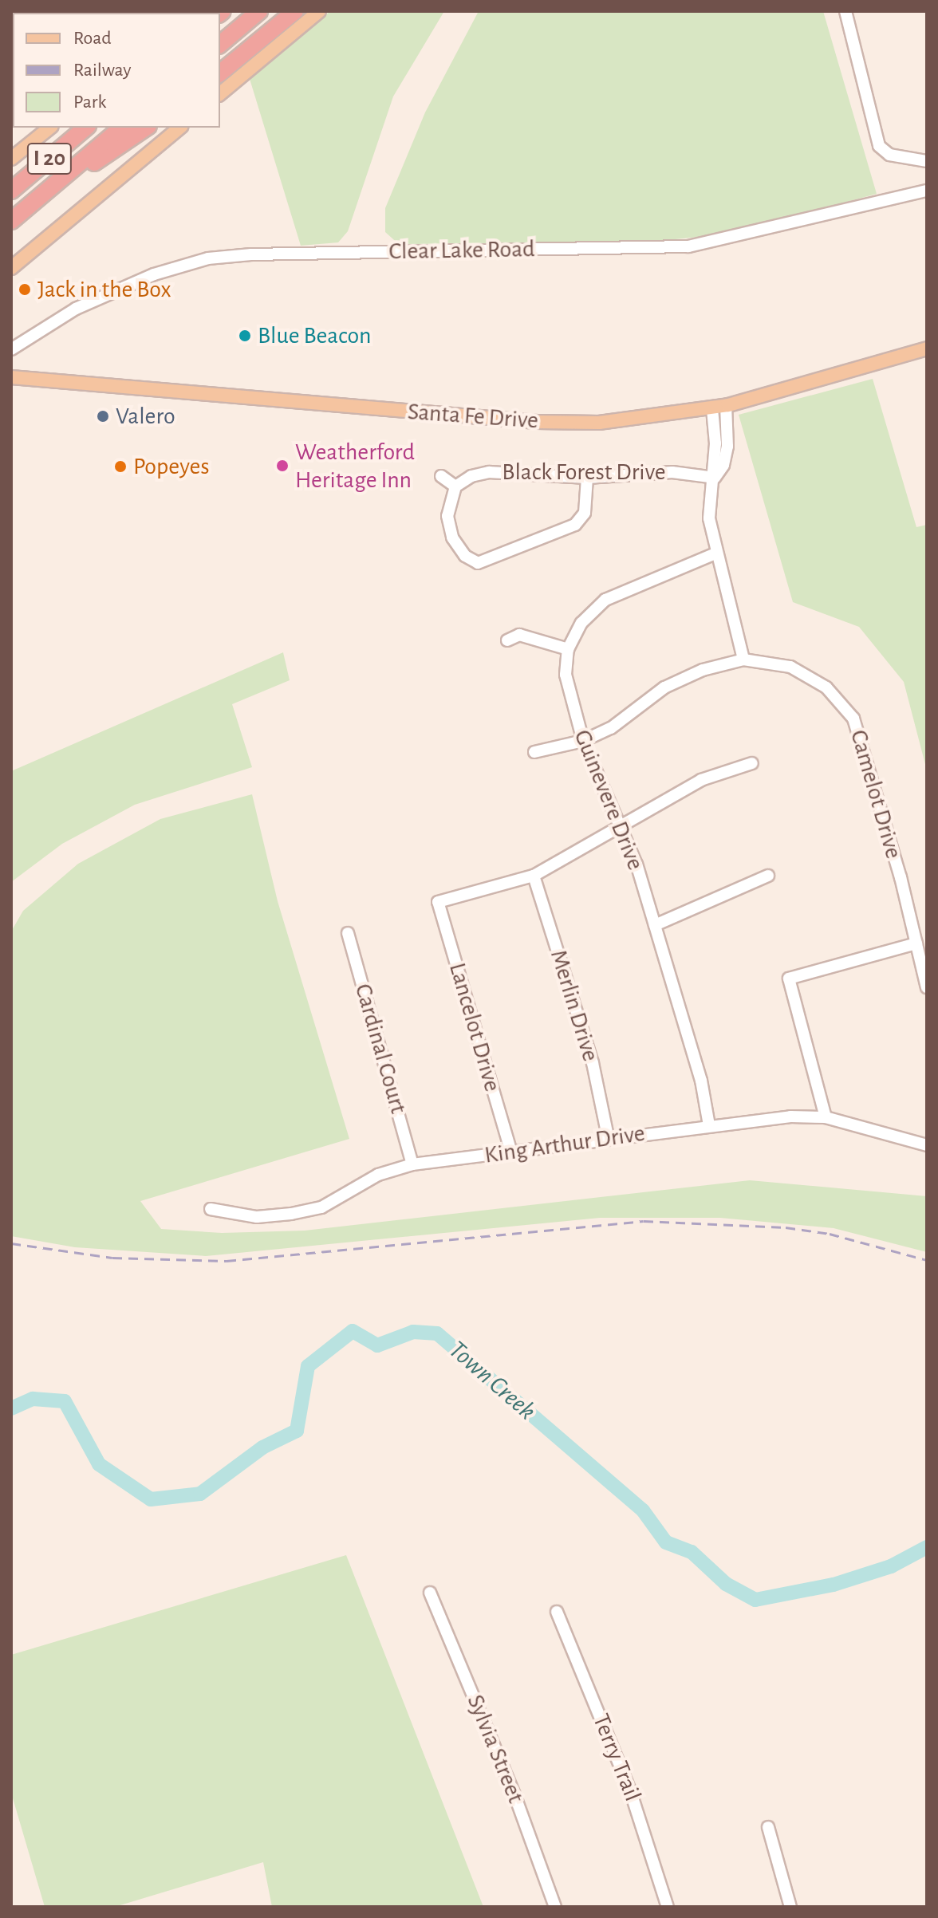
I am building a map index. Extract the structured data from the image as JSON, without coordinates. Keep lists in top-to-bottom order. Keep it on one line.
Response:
{"streets":{"highway":["I 20"],"main road":["Santa Fe Drive"],"street":["Clear Lake Road","Black Forest Drive","Camelot Drive","Guinevere Drive","Merlin Drive","Lancelot Drive","Cardinal Court","King Arthur Drive","Sylvia Street","Terry Trail"]},"crossings":[["Camelot Drive","Guinevere Drive"],["Guinevere Drive","King Arthur Drive"],["Merlin Drive","Lancelot Drive"],["Merlin Drive","King Arthur Drive"],["Lancelot Drive","King Arthur Drive"],["Cardinal Court","King Arthur Drive"]],"water":["Town Creek"],"places":["Jack in the Box","Blue Beacon","Valero","Weatherford Heritage Inn","Popeyes"],"legend":["Road","Railway","Park"]}
